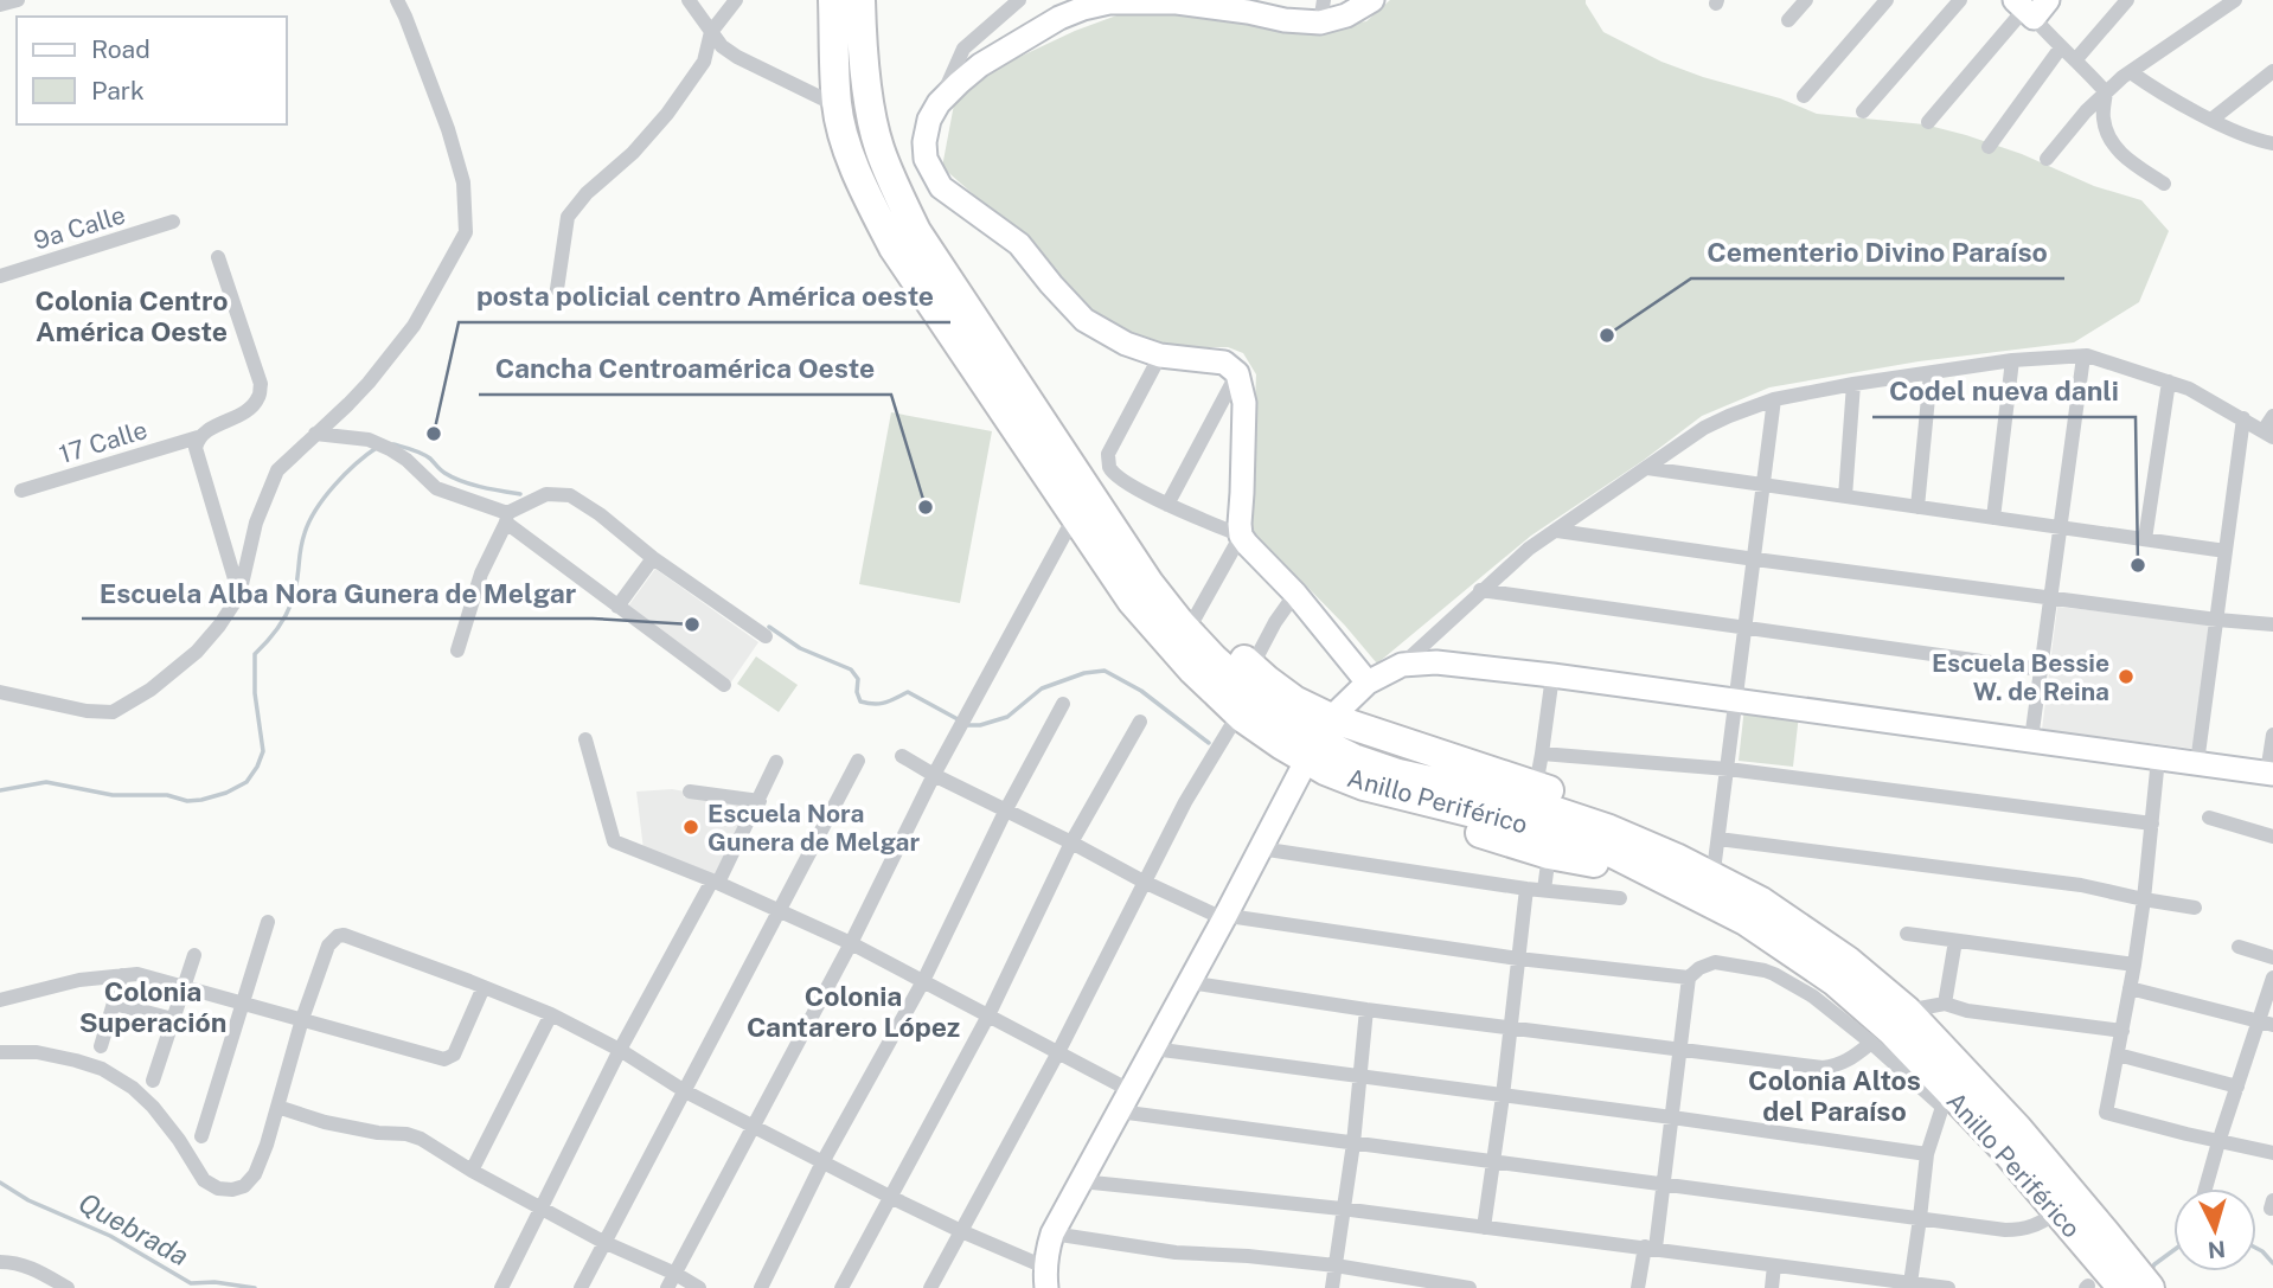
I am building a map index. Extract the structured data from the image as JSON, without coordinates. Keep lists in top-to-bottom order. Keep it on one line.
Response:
{"streets":{"highway":["Anillo Periférico"],"street":["9a Calle","17 Calle"]},"districts":["Colonia Centro América Oeste","Colonia Superación","Colonia Cantarero López","Colonia Altos del Paraíso"],"water":["Quebrada"],"places":["Cementerio Divino Paraíso","posta policial centro América oeste","Cancha Centroamérica Oeste","Codel nueva danli","Escuela Alba Nora Gunera de Melgar","Escuela Bessie W. de Reina","Escuela Nora Gunera de Melgar"],"legend":["Road","Park"],"north":"bottom"}
